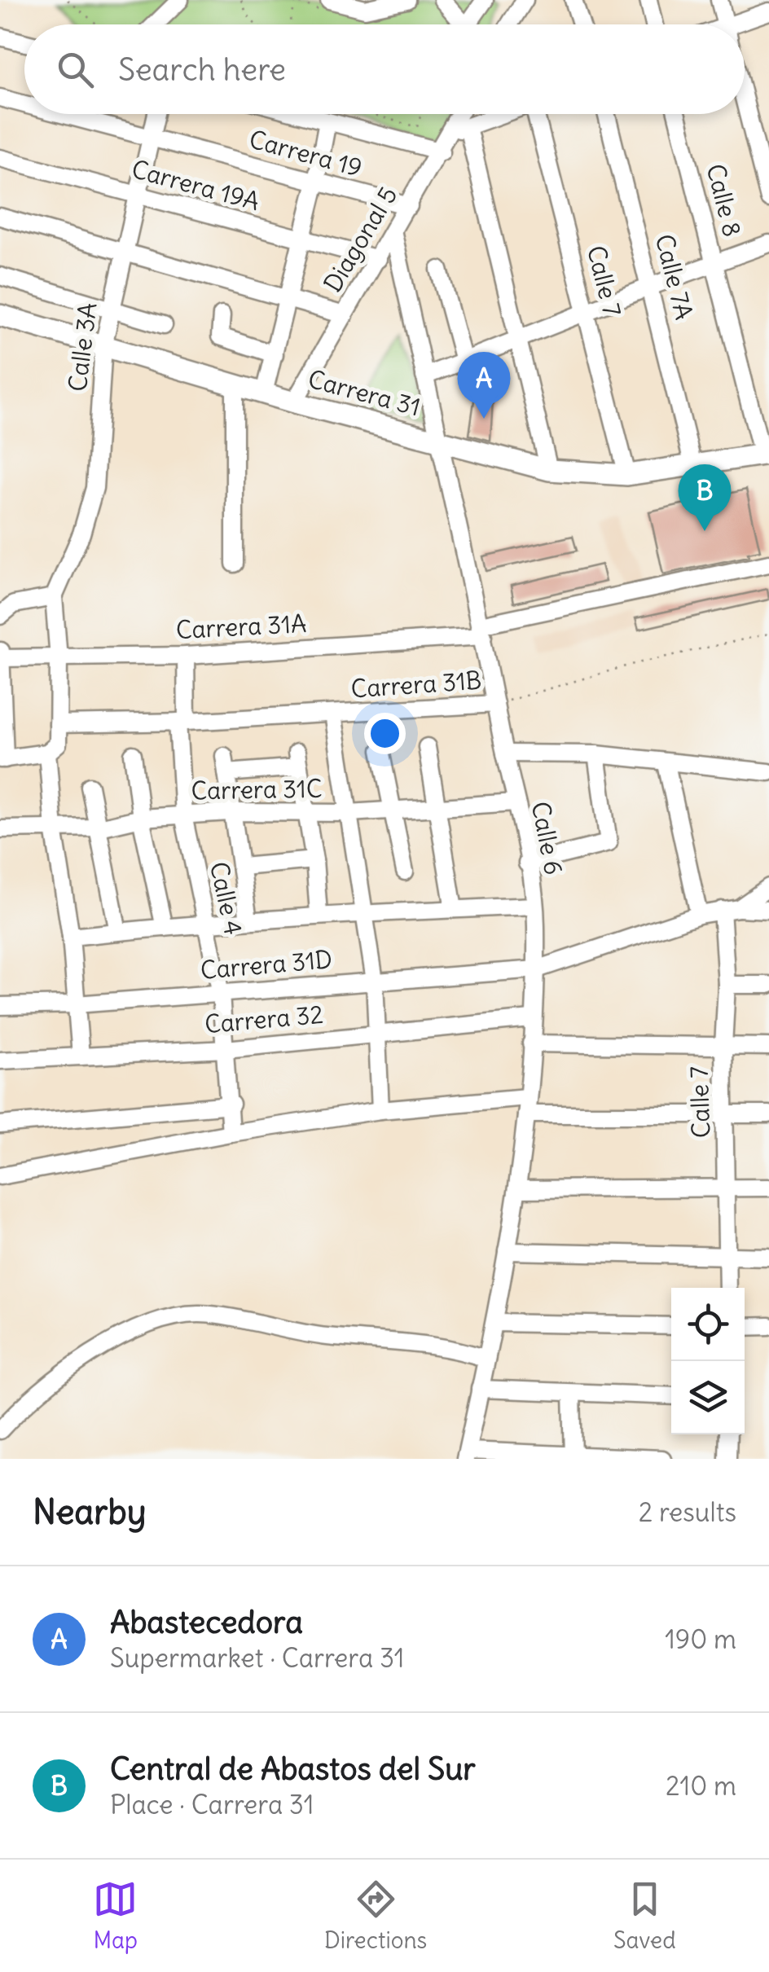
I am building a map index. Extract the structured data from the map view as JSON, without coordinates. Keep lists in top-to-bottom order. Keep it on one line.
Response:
{"streets":{"main road":["Carrera 31"],"street":["Carrera 19","Carrera 19A","Calle 8","Diagonal 5","Calle 7A","Calle 7","Calle 3A","Carrera 31A","Carrera 31B","Carrera 31C","Calle 6","Calle 4","Carrera 31D","Carrera 32"]},"crossings":[["Carrera 19","Diagonal 5"],["Carrera 19","Calle 3A"],["Carrera 19A","Diagonal 5"],["Carrera 19A","Calle 3A"],["Calle 8","Carrera 31"],["Diagonal 5","Carrera 31"],["Diagonal 5","Calle 6"],["Calle 7A","Carrera 31"],["Calle 7","Carrera 31"],["Calle 7","Carrera 31D"],["Calle 3A","Carrera 31"],["Carrera 31","Calle 6"],["Carrera 31A","Calle 6"],["Carrera 31A","Calle 4"],["Carrera 31B","Calle 6"],["Carrera 31B","Calle 4"],["Carrera 31C","Calle 6"],["Carrera 31C","Calle 4"],["Calle 6","Carrera 31D"],["Calle 6","Carrera 32"],["Calle 4","Carrera 31D"],["Calle 4","Carrera 32"]],"page":{"search":"Search here","pins":["A","B"],"heading":["Nearby","2 results"],"list":[{"mark":"A","name":"Abastecedora","note":"Supermarket · Carrera 31","value":"190 m"},{"mark":"B","name":"Central de Abastos del Sur","note":"Place · Carrera 31","value":"210 m"}],"nav":["Map","Directions","Saved"]}}
